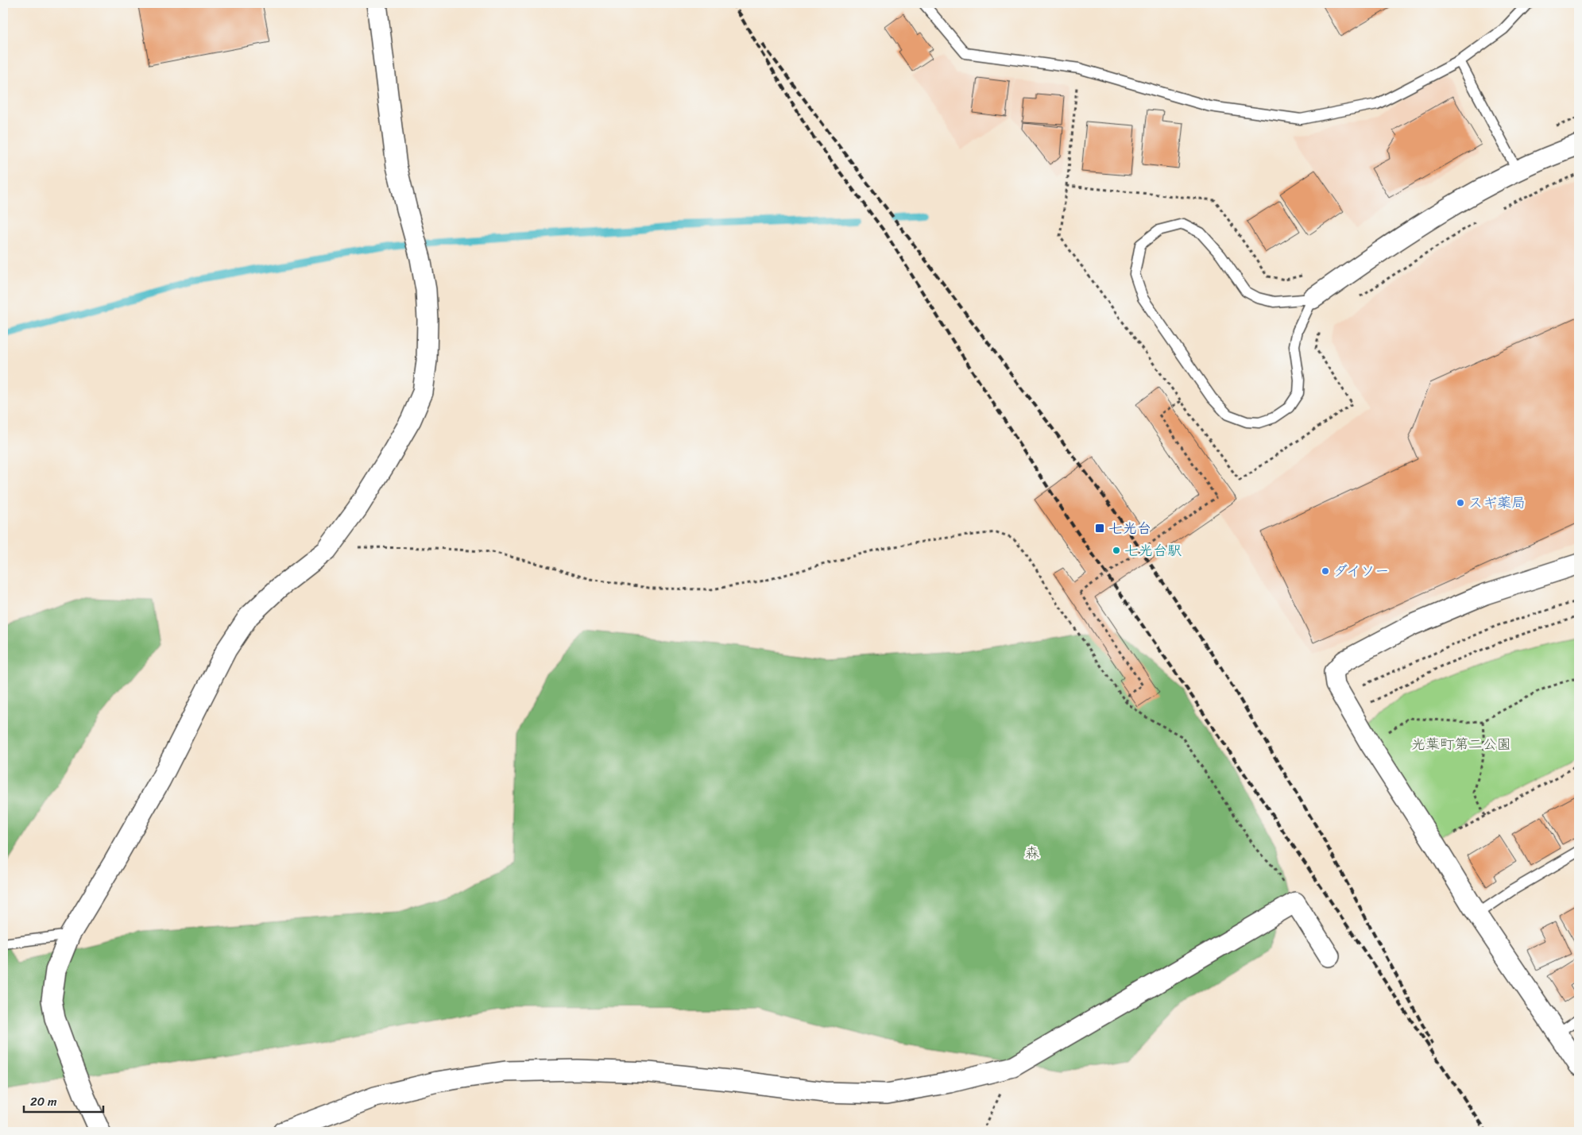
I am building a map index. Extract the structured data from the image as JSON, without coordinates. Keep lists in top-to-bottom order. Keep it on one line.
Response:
{"parks":["光葉町第二公園","森"],"places":{"other":["スギ薬局","七光台駅","ダイソー"],"transit":["七光台"]},"scale_bar":"20 m"}
